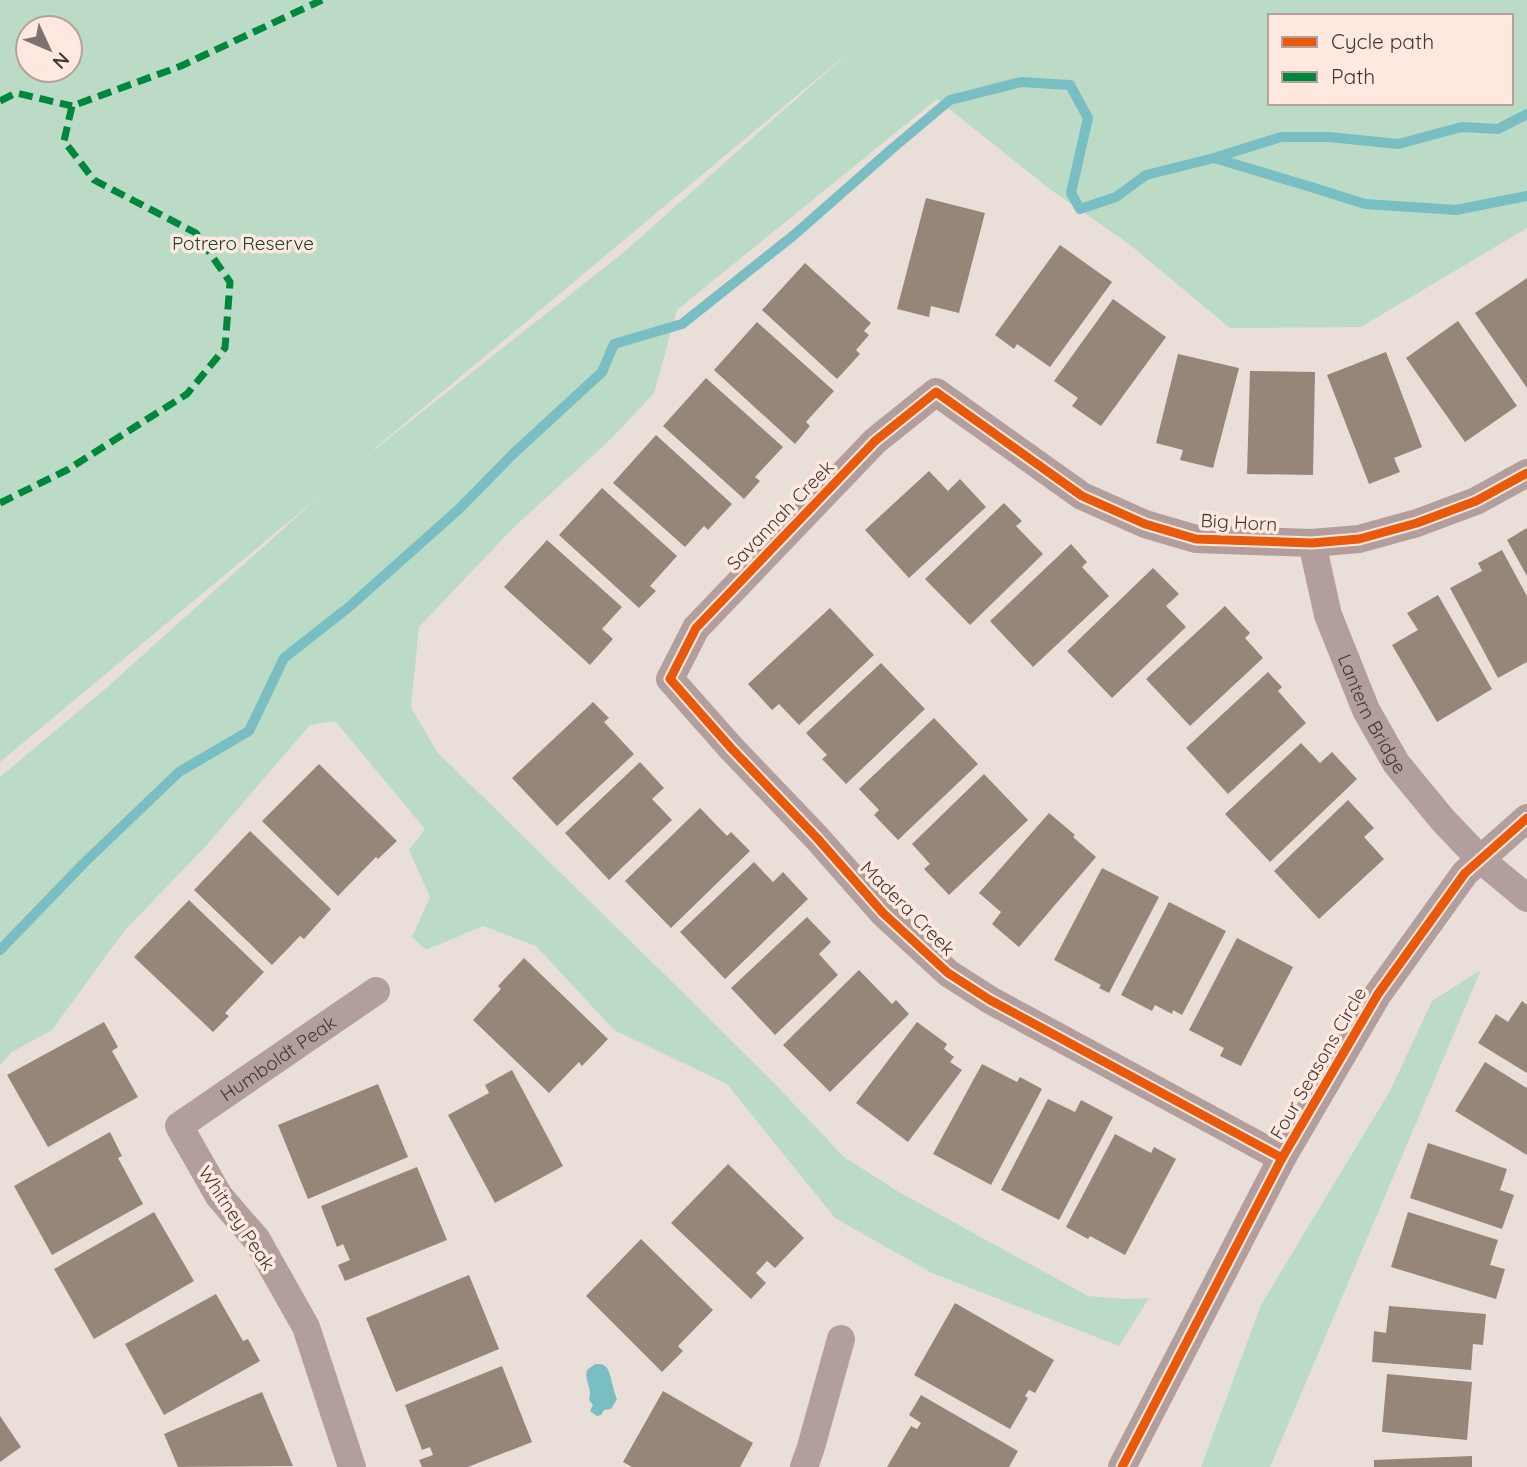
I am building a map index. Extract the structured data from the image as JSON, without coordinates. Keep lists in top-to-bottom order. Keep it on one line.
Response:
{"streets":{"street":["Savannah Creek","Big Horn","Lantern Bridge","Madera Creek","Humboldt Peak","Four Seasons Circle","Whitney Peak"]},"crossings":[["Savannah Creek","Big Horn"],["Savannah Creek","Madera Creek"],["Big Horn","Lantern Bridge"],["Lantern Bridge","Four Seasons Circle"],["Madera Creek","Four Seasons Circle"],["Humboldt Peak","Whitney Peak"]],"parks":["Potrero Reserve"],"legend":["Cycle path","Path"],"north":"bottom right"}
